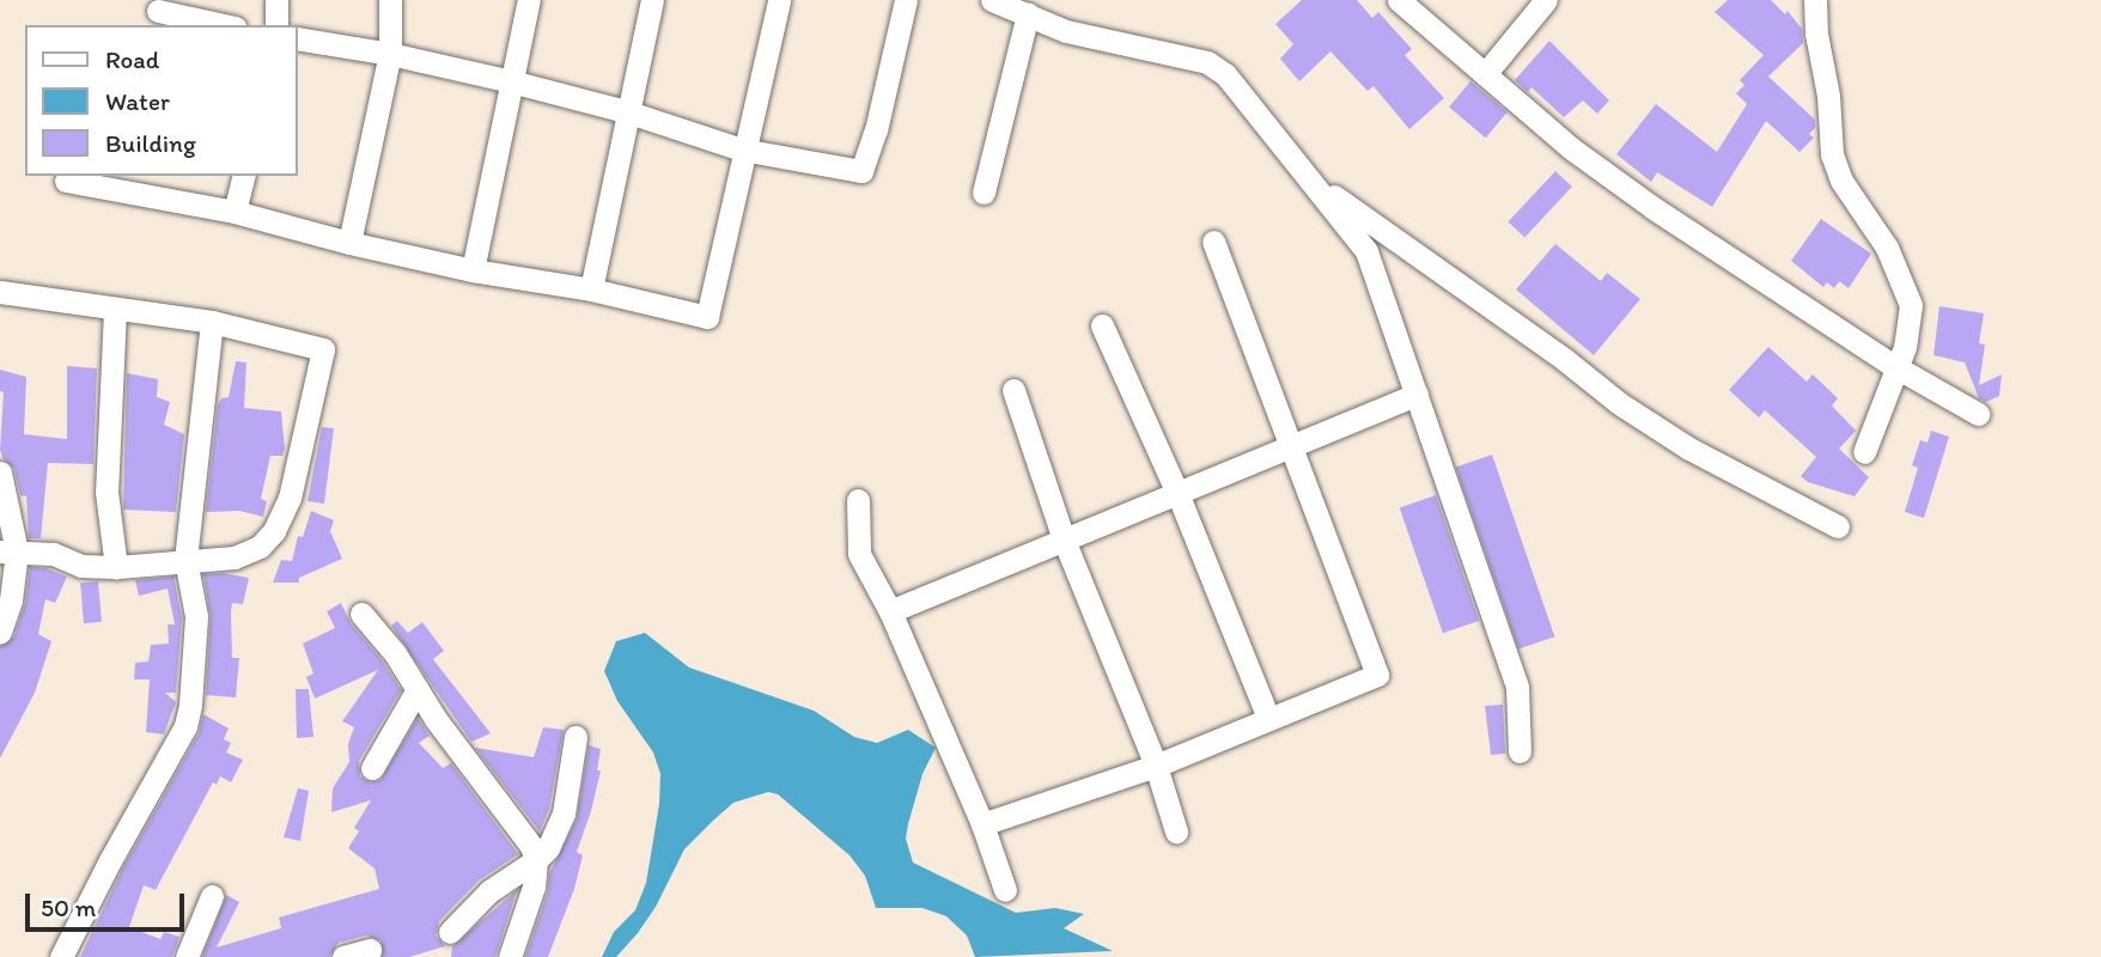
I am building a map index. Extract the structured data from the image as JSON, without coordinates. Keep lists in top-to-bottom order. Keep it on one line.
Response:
{"legend":["Road","Water","Building"],"scale_bar":"50 m"}
